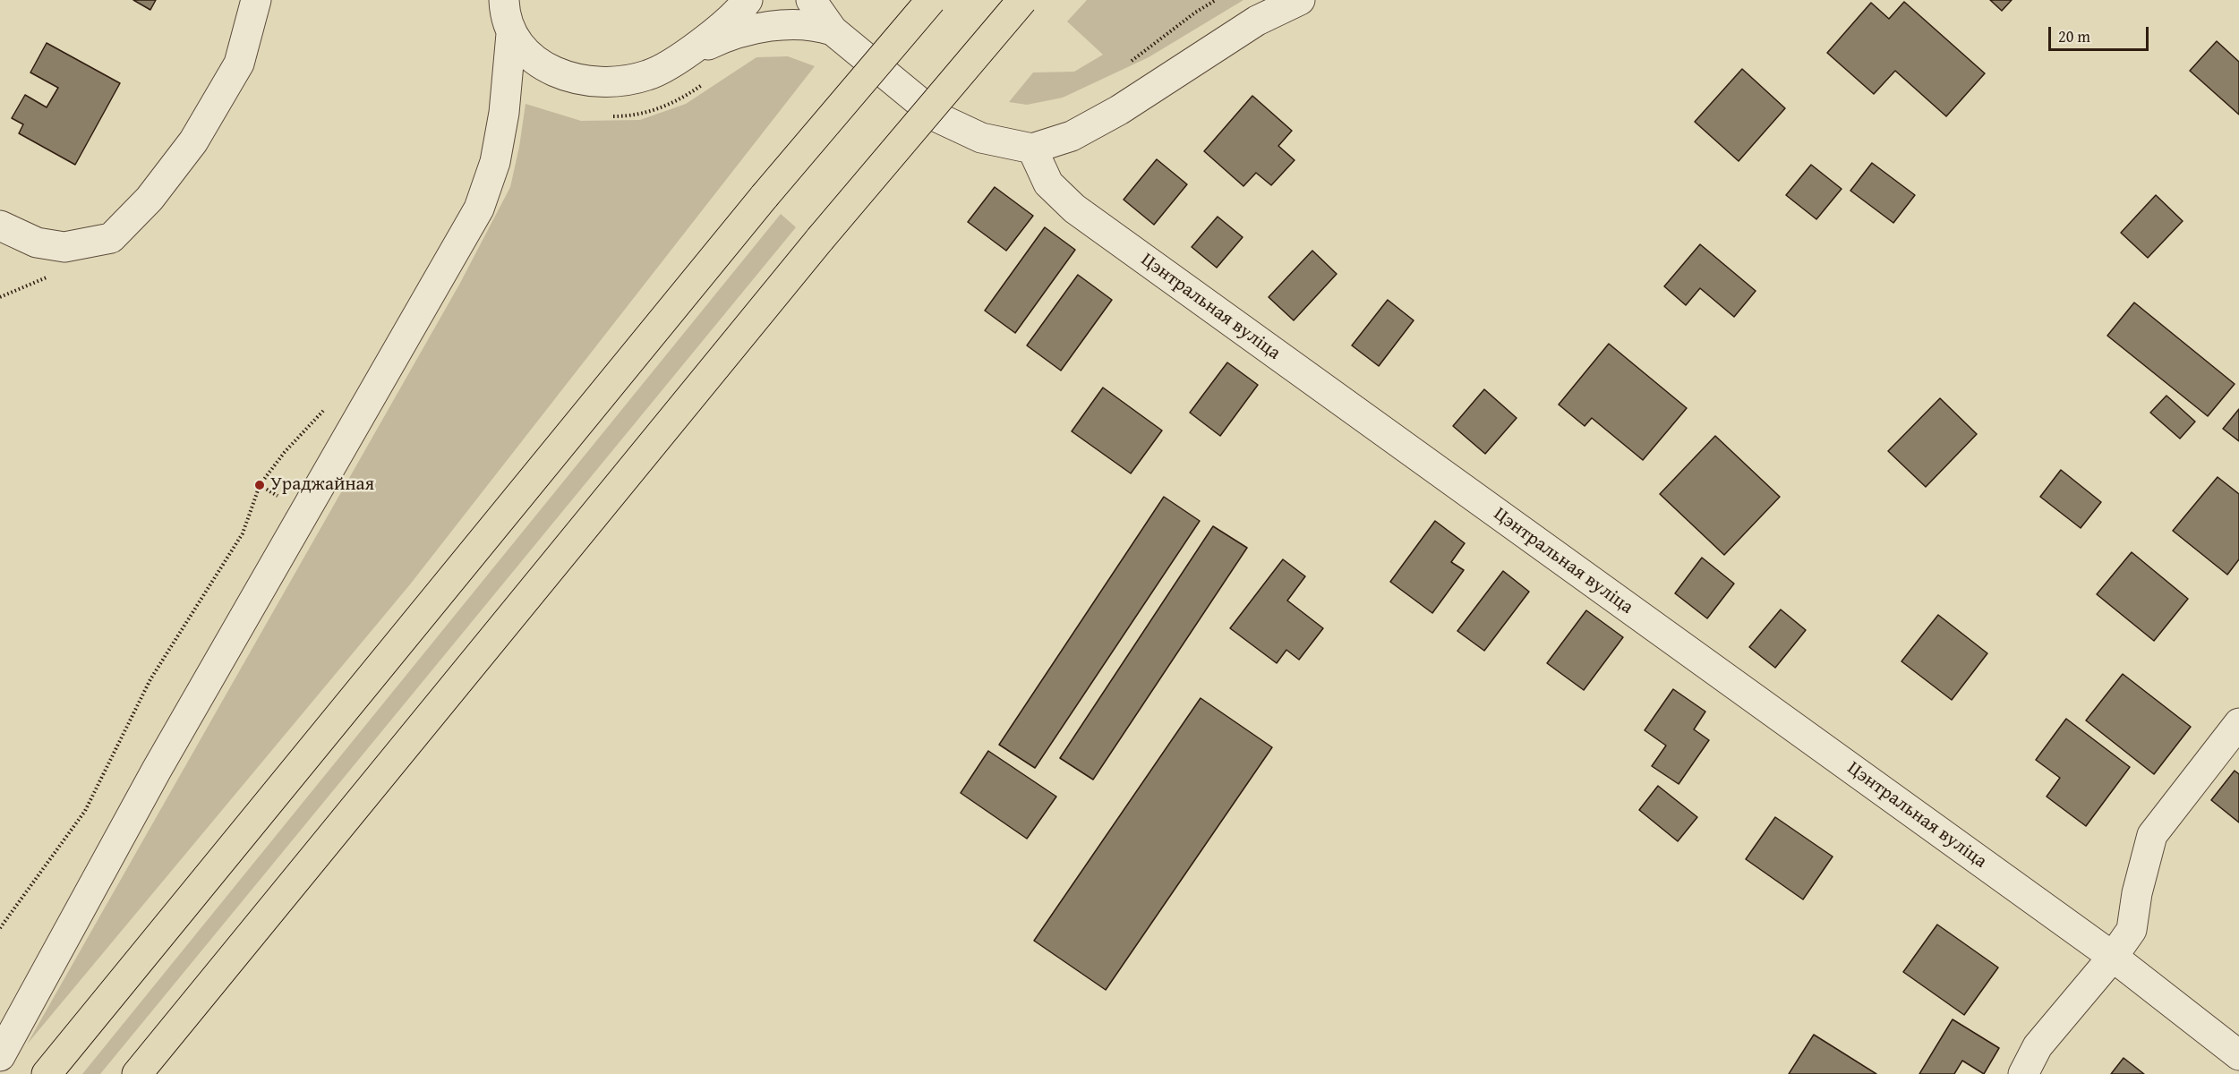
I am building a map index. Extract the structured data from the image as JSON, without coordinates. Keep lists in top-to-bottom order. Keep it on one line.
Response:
{"streets":{"street":["Цэнтральная вуліца"]},"places":["Ураджайная"],"scale_bar":"20 m"}
